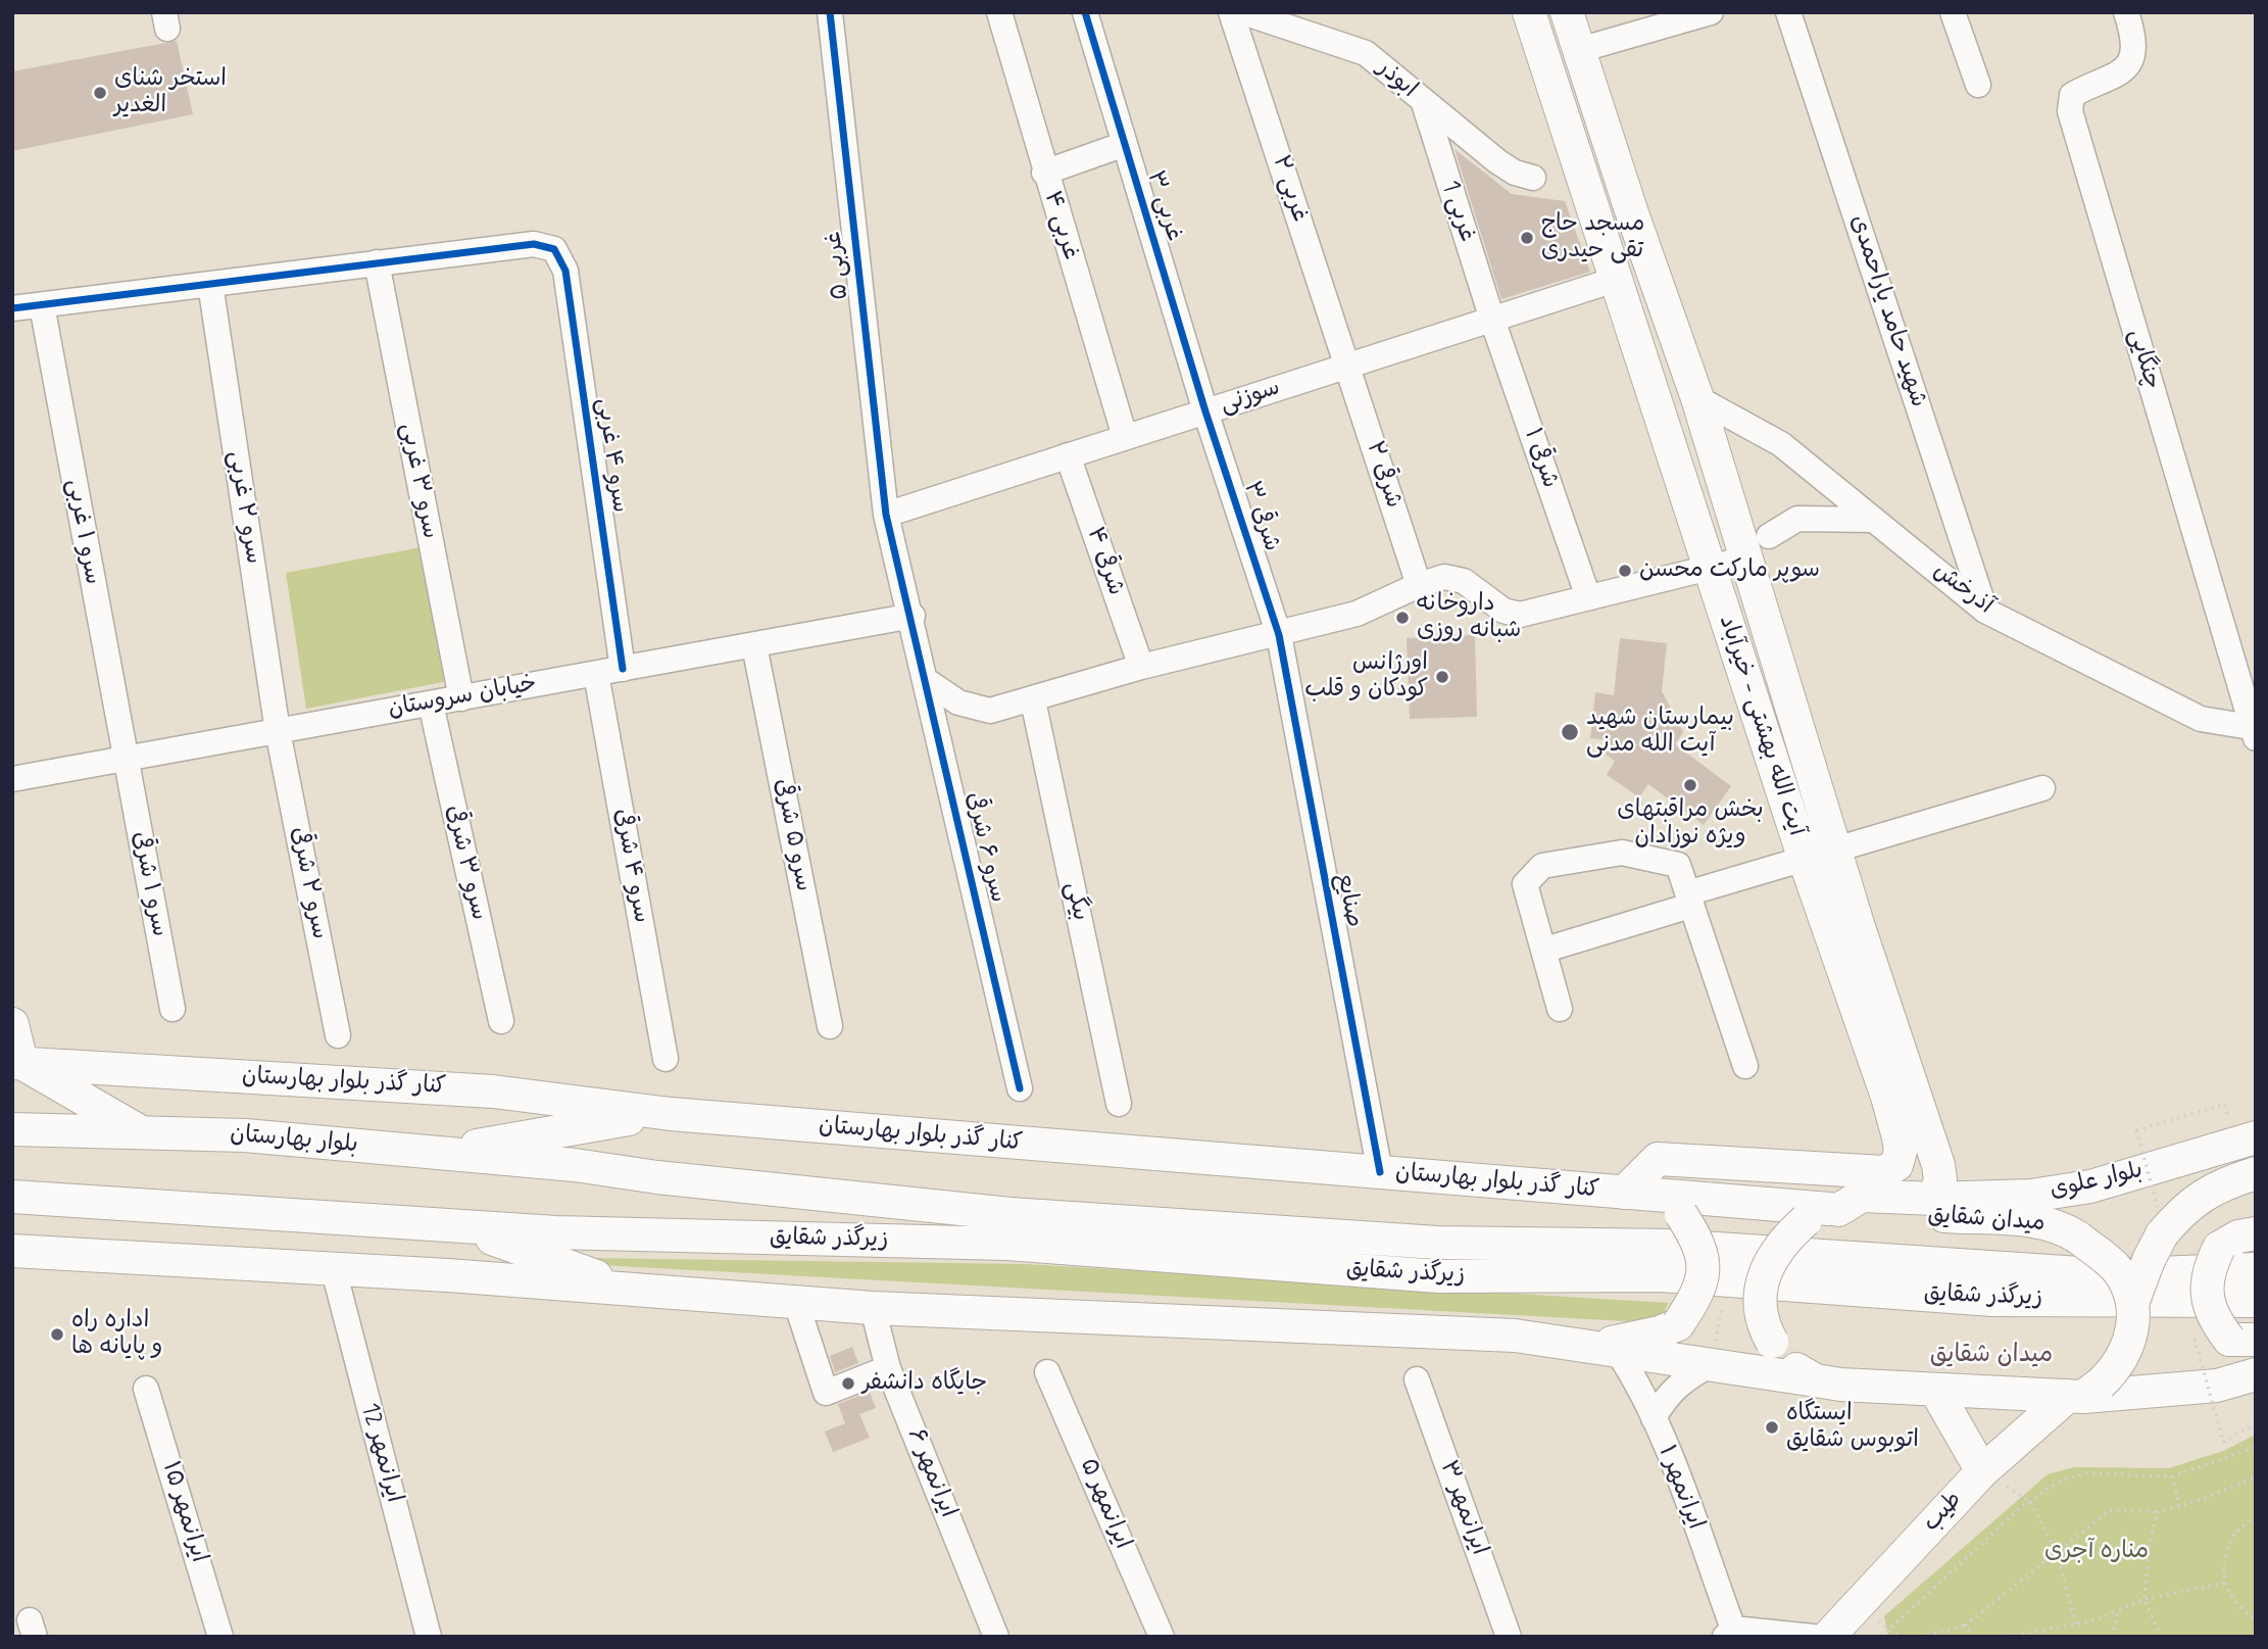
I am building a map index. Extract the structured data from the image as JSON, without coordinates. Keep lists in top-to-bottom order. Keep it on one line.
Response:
{"streets":{"main road":["آیت الله بهشتی - خیرآباد","کنار گذر بلوار بهارستان","بلوار بهارستان","بلوار علوی","میدان شقایق","زیرگذر شقایق","طیب"],"street":["ابوذر","غربی ۲","غربی ۳","غربی 1","غربی ۴","غربی ۵","شهید حامد یاراحمدی","چنگایی","سوزنی","سرو ۴ غربی","شرقی ۱","شرقی ۲","سرو ۳ غربی","سرو ۲ غربی","شرقی ۳","سرو ۱ غربی","شرقی ۴","آذرخش","خیابان سروستان","سرو ۵ شرقی","سرو ۶ شرقی","سرو ۳ شرقی","سرو ۴ شرقی","سرو ۲ شرقی","سرو ۱ شرقی","صنایع","بیگی","ایرانمهر 12","ایرانمهر ۶","ایرانمهر ۱","ایرانمهر ۵","ایرانمهر ۳","ایرانمهر ۱۵"]},"crossings":[["ابوذر","غربی 1"],["غربی ۲","سوزنی"],["غربی ۲","شرقی ۲"],["غربی ۳","سوزنی"],["غربی ۳","شرقی ۳"],["غربی 1","سوزنی"],["غربی 1","شرقی ۱"],["غربی ۴","سوزنی"],["غربی ۵","سوزنی"],["غربی ۵","خیابان سروستان"],["غربی ۵","سرو ۶ شرقی"],["شهید حامد یاراحمدی","آذرخش"],["چنگایی","آذرخش"],["سوزنی","شرقی ۱"],["سوزنی","شرقی ۲"],["سوزنی","شرقی ۳"],["سوزنی","شرقی ۴"],["سوزنی","آیت الله بهشتی - خیرآباد"],["سرو ۴ غربی","سرو ۳ غربی"],["سرو ۴ غربی","خیابان سروستان"],["سرو ۳ غربی","خیابان سروستان"],["سرو ۲ غربی","خیابان سروستان"],["سرو ۲ غربی","سرو ۲ شرقی"],["شرقی ۳","صنایع"],["سرو ۱ غربی","خیابان سروستان"],["سرو ۱ غربی","سرو ۱ شرقی"],["آذرخش","آیت الله بهشتی - خیرآباد"],["خیابان سروستان","سرو ۵ شرقی"],["خیابان سروستان","سرو ۶ شرقی"],["خیابان سروستان","سرو ۳ شرقی"],["خیابان سروستان","سرو ۴ شرقی"],["خیابان سروستان","سرو ۲ شرقی"],["خیابان سروستان","سرو ۱ شرقی"],["آیت الله بهشتی - خیرآباد","کنار گذر بلوار بهارستان"],["آیت الله بهشتی - خیرآباد","بلوار علوی"],["صنایع","کنار گذر بلوار بهارستان"],["کنار گذر بلوار بهارستان","بلوار علوی"],["کنار گذر بلوار بهارستان","میدان شقایق"],["بلوار بهارستان","زیرگذر شقایق"],["بلوار علوی","میدان شقایق"],["میدان شقایق","طیب"]],"districts":["میدان شقایق"],"parks":["مناره آجری"],"places":["استخر شنای الغدیر","مسجد حاج تقی حیدری","سوپر مارکت محسن","داروخانه شبانه روزی","اورژانس کودکان و قلب","بیمارستان شهید آیت الله مدنی","بخش مراقبتهای ویژه نوزادان","اداره راه و پایانه ها","جایگاه دانشفر","ایستگاه اتوبوس شقایق"]}
